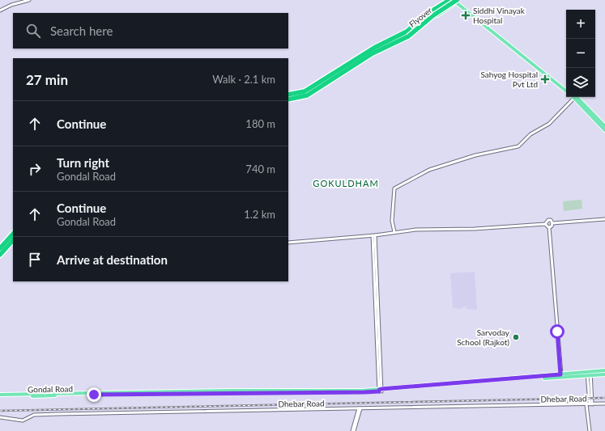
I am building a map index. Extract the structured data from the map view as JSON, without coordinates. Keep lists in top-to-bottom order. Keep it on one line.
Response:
{"streets":{"highway":["Flyover"],"main road":["Gondal Road"],"street":["Dhebar Road"]},"districts":["GOKULDHAM"],"places":{"health":["Siddhi Vinayak Hospital","Sahyog Hospital Pvt Ltd"],"other":["Sarvoday School (Rajkot)"]},"page":{"map_buttons":["+","−"],"search":"Search here","heading":["27 min","Walk · 2.1 km"],"list":[["Continue","180 m"],["Turn right","Gondal Road","740 m"],["Continue","Gondal Road","1.2 km"],"Arrive at destination"]}}
